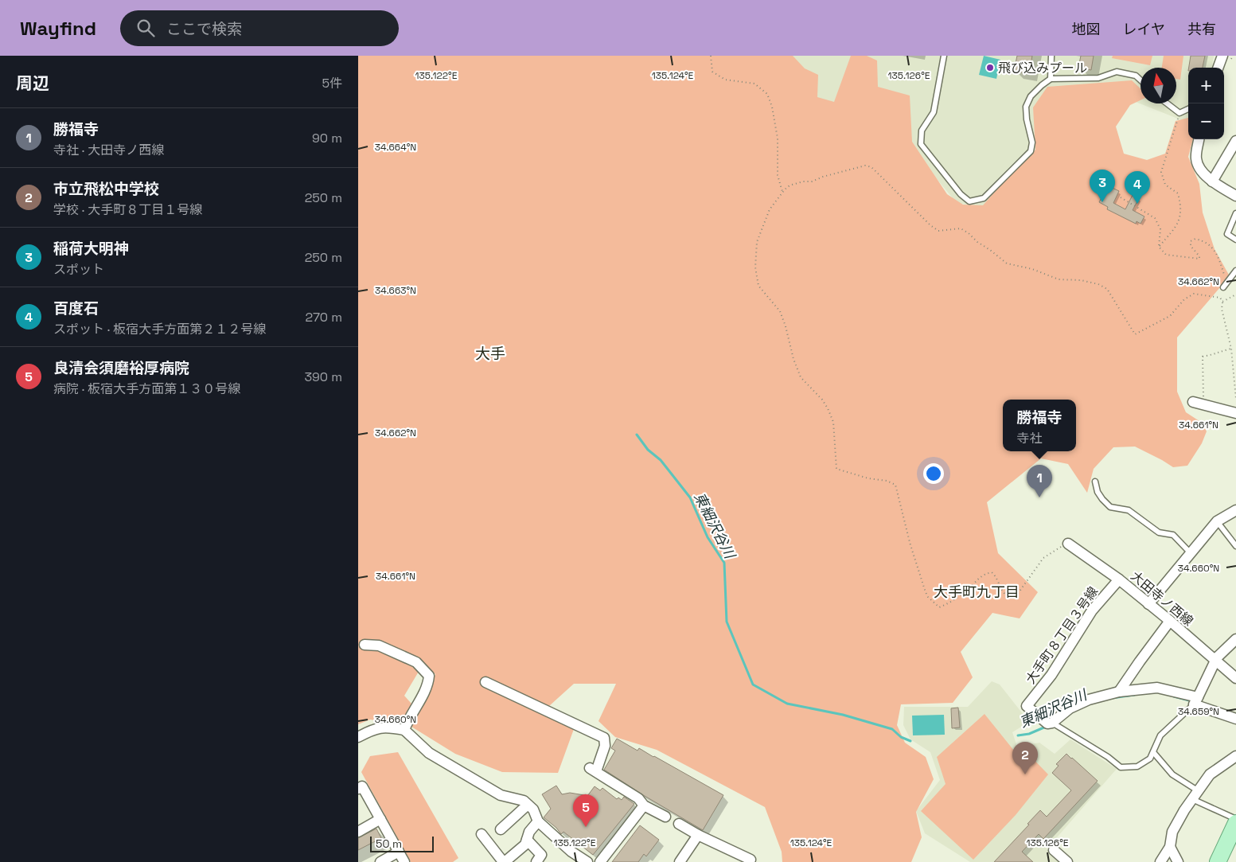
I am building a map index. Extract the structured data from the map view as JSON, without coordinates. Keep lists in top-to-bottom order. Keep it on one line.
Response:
{"streets":{"street":["大田寺ノ西線","大手町８丁目３号線"]},"crossings":[["大田寺ノ西線","大手町８丁目３号線"]],"districts":["大手","大手町九丁目"],"water":["東細沢谷川"],"places":["飛び込みプール"],"scale_bar":"50 m","north":"top","page":{"header":"Wayfind","search":"ここで検索","nav":["地図","レイヤ","共有"],"heading":["周辺","5件"],"map_buttons":["+","−"],"list":[{"mark":"1","name":"勝福寺","note":"寺社 · 大田寺ノ西線","value":"90 m"},{"mark":"2","name":"市立飛松中学校","note":"学校 · 大手町８丁目１号線","value":"250 m"},{"mark":"3","name":"稲荷大明神","note":"スポット","value":"250 m"},{"mark":"4","name":"百度石","note":"スポット · 板宿大手方面第２１２号線","value":"270 m"},{"mark":"5","name":"良清会須磨裕厚病院","note":"病院 · 板宿大手方面第１３０号線","value":"390 m"}],"pins":["3","4","1","2","5"],"popup":["勝福寺","寺社"],"scale":"50 m"},"coordinates":["135.122°E","135.124°E","135.126°E","34.664°N","34.662°N","34.663°N","34.661°N","34.660°N","34.659°N"]}
